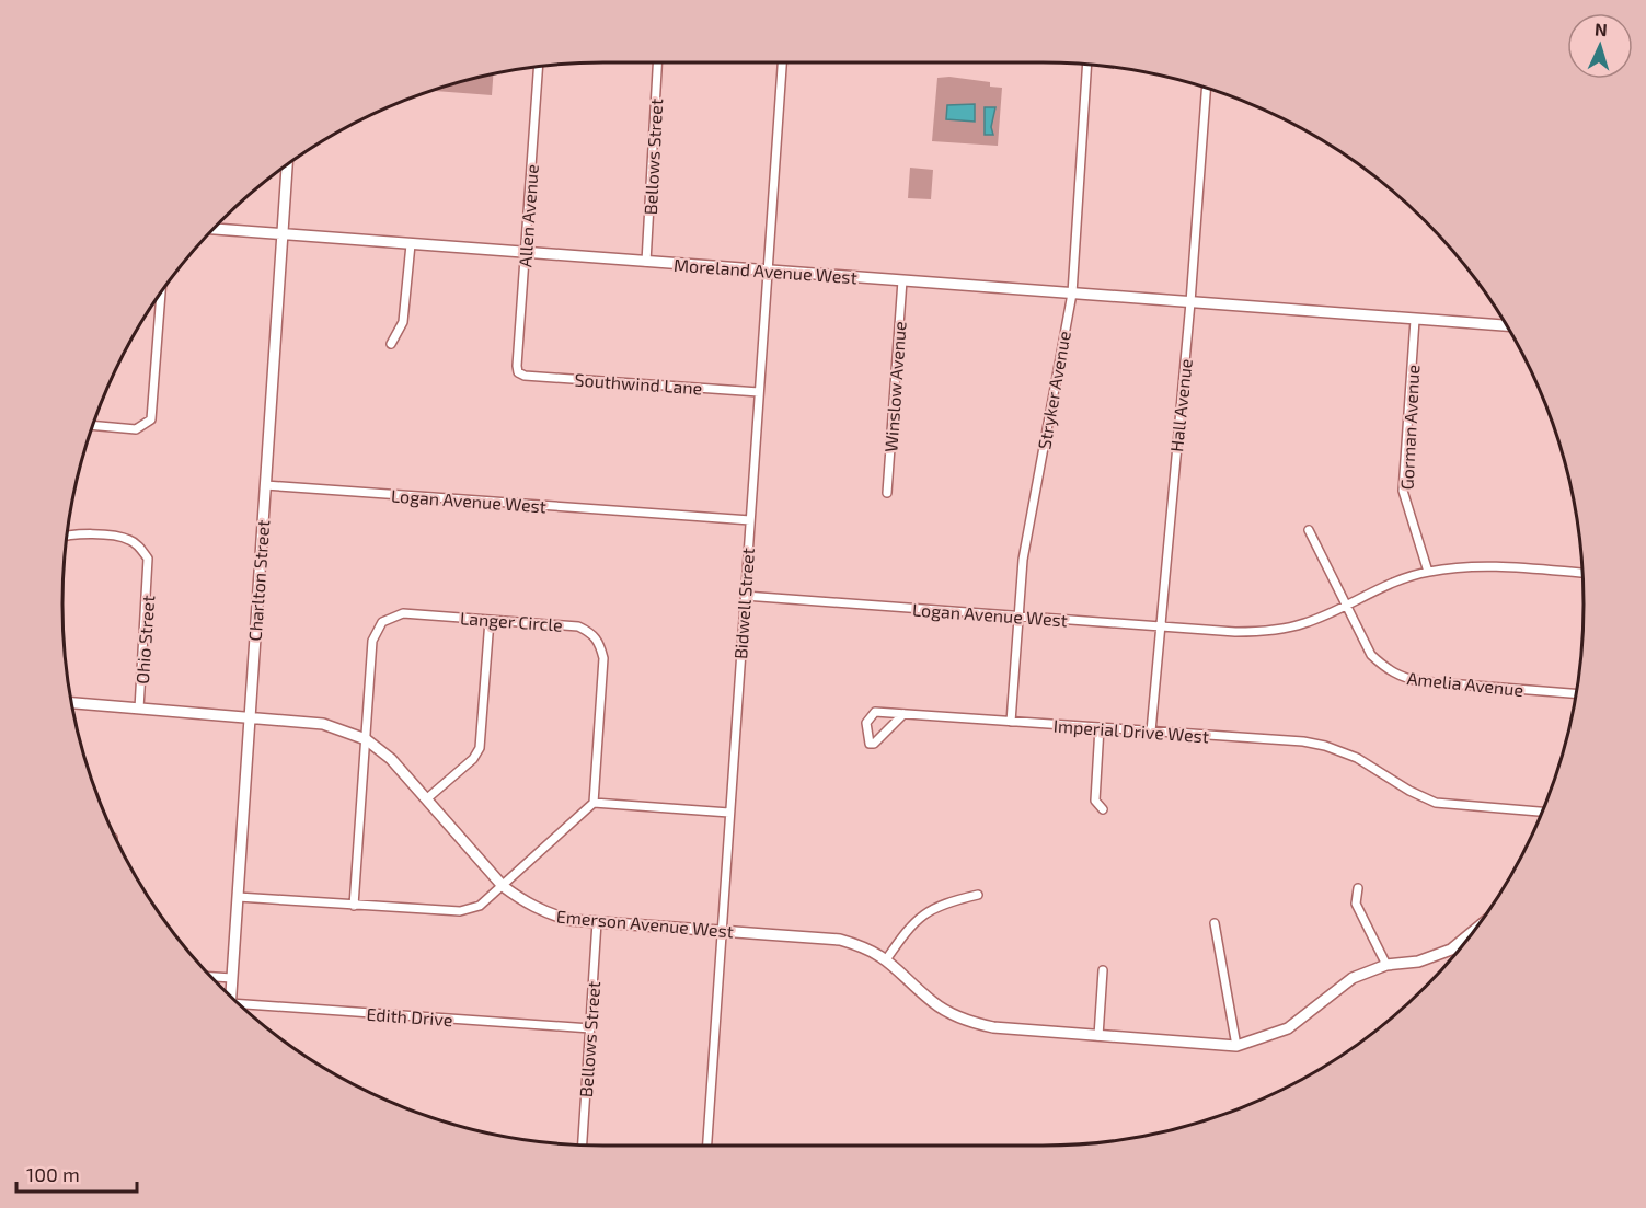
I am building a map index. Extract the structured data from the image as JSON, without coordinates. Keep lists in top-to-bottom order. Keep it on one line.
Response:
{"streets":{"street":["Bellows Street","Allen Avenue","Moreland Avenue West","Southwind Lane","Winslow Avenue","Stryker Avenue","Hall Avenue","Gorman Avenue","Logan Avenue West","Charlton Street","Bidwell Street","Langer Circle","Ohio Street","Amelia Avenue","Imperial Drive West","Emerson Avenue West","Edith Drive"]},"crossings":[["Bellows Street","Moreland Avenue West"],["Bellows Street","Emerson Avenue West"],["Bellows Street","Edith Drive"],["Allen Avenue","Moreland Avenue West"],["Allen Avenue","Southwind Lane"],["Moreland Avenue West","Winslow Avenue"],["Moreland Avenue West","Stryker Avenue"],["Moreland Avenue West","Hall Avenue"],["Moreland Avenue West","Gorman Avenue"],["Moreland Avenue West","Charlton Street"],["Moreland Avenue West","Bidwell Street"],["Southwind Lane","Bidwell Street"],["Stryker Avenue","Logan Avenue West"],["Stryker Avenue","Imperial Drive West"],["Hall Avenue","Logan Avenue West"],["Hall Avenue","Imperial Drive West"],["Gorman Avenue","Logan Avenue West"],["Logan Avenue West","Charlton Street"],["Logan Avenue West","Bidwell Street"],["Logan Avenue West","Amelia Avenue"],["Charlton Street","Emerson Avenue West"],["Bidwell Street","Emerson Avenue West"],["Langer Circle","Emerson Avenue West"],["Ohio Street","Emerson Avenue West"]],"scale_bar":"100 m","north":"top"}
